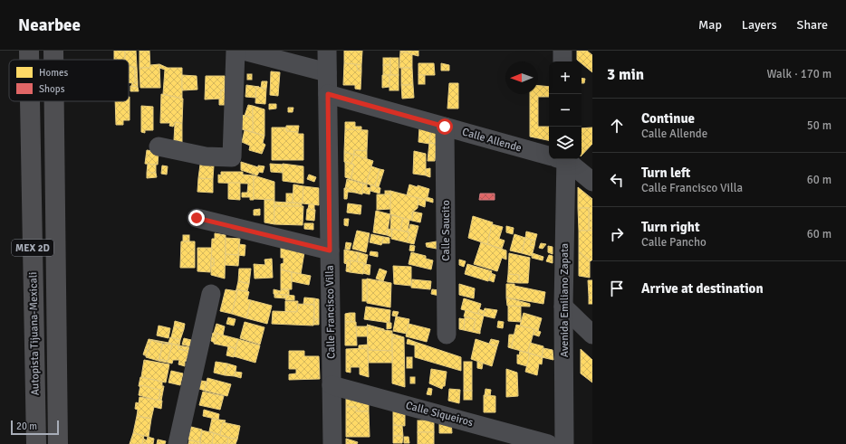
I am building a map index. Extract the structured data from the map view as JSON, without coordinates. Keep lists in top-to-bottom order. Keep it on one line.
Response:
{"streets":{"highway":["MEX 2D","Autopista Tijuana-Mexicali"],"street":["Calle Allende","Calle Saucito","Avenida Emiliano Zapata","Calle Francisco Villa","Calle Siqueiros"]},"crossings":[["Calle Allende","Calle Saucito"],["Calle Allende","Calle Francisco Villa"],["Calle Francisco Villa","Calle Siqueiros"]],"legend":["Homes","Shops"],"scale_bar":"20 m","north":"left","page":{"header":"Nearbee","nav":["Map","Layers","Share"],"heading":["3 min","Walk · 170 m"],"map_buttons":["+","−"],"list":[["Continue","Calle Allende","50 m"],["Turn left","Calle Francisco Villa","60 m"],["Turn right","Calle Pancho","60 m"],"Arrive at destination"],"scale":"20 m"}}
